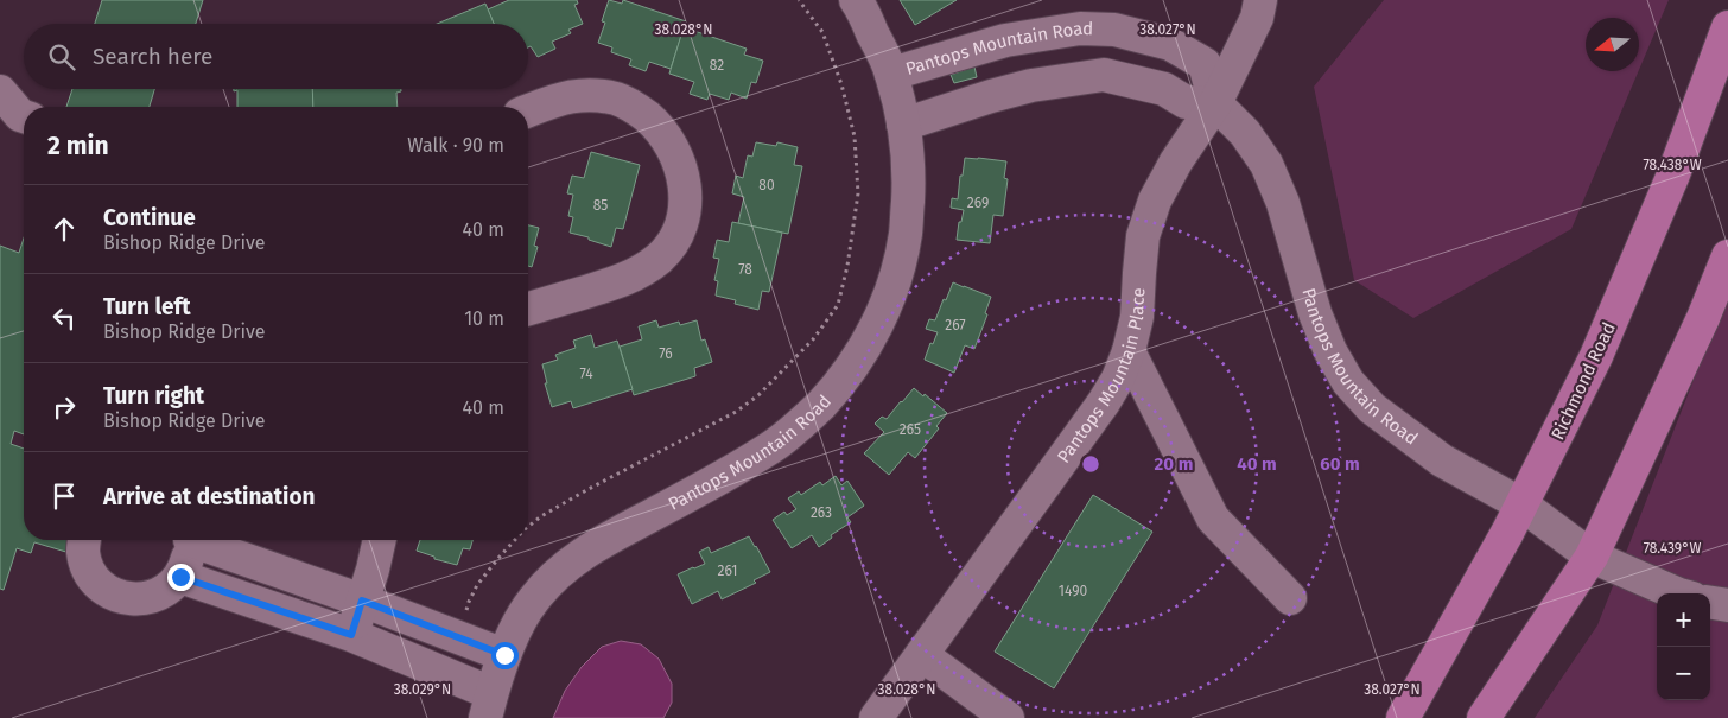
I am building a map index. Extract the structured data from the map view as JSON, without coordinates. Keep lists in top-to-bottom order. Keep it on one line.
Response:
{"streets":{"highway":["Richmond Road"],"street":["Pantops Mountain Road","Pantops Mountain Place"]},"crossings":[["Pantops Mountain Road","Pantops Mountain Place"],["Pantops Mountain Road","Richmond Road"]],"house_numbers":["82","80","269","85","78","267","76","74","265","263","261","1490"],"north":"left","page":{"search":"Search here","heading":["2 min","Walk · 90 m"],"list":[["Continue","Bishop Ridge Drive","40 m"],["Turn left","Bishop Ridge Drive","10 m"],["Turn right","Bishop Ridge Drive","40 m"],"Arrive at destination"],"map_buttons":["+","−"]},"coordinates":["38.028°N","38.027°N","78.438°W","78.439°W","38.029°N"],"rings":["20 m","40 m","60 m"]}
